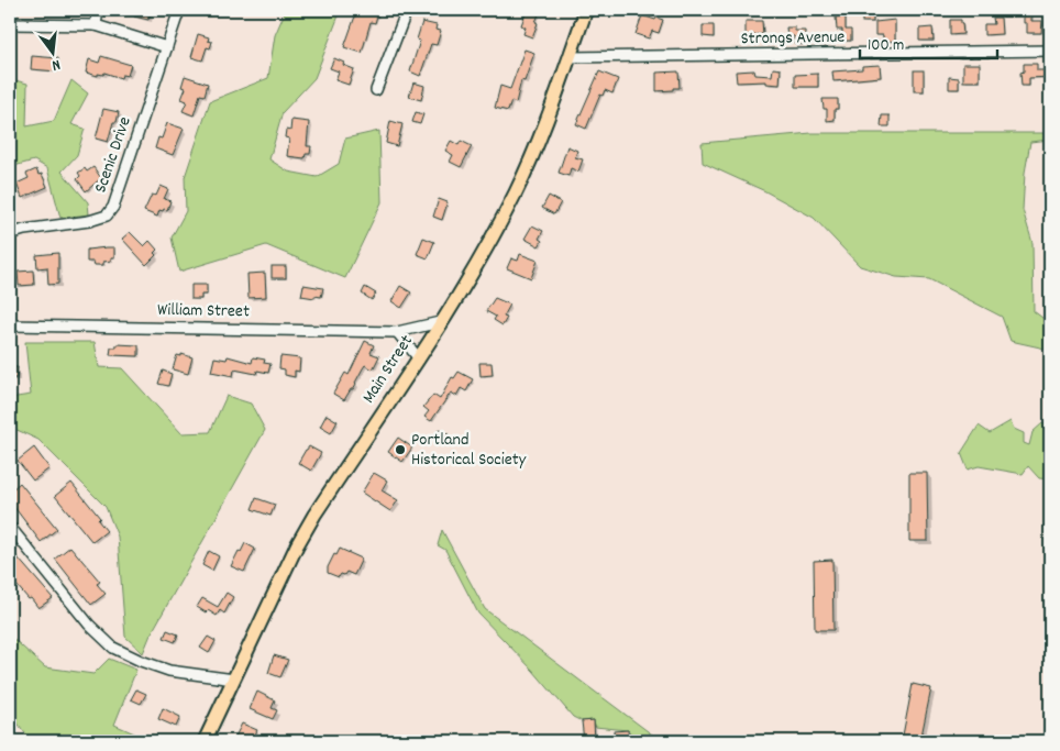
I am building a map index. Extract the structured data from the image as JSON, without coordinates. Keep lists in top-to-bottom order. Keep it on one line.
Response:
{"streets":{"main road":["Main Street"],"street":["Strongs Avenue","Scenic Drive","William Street"]},"crossings":[["Strongs Avenue","Main Street"],["William Street","Main Street"]],"places":["Portland Historical Society"],"scale_bar":"100 m","north":"bottom"}
